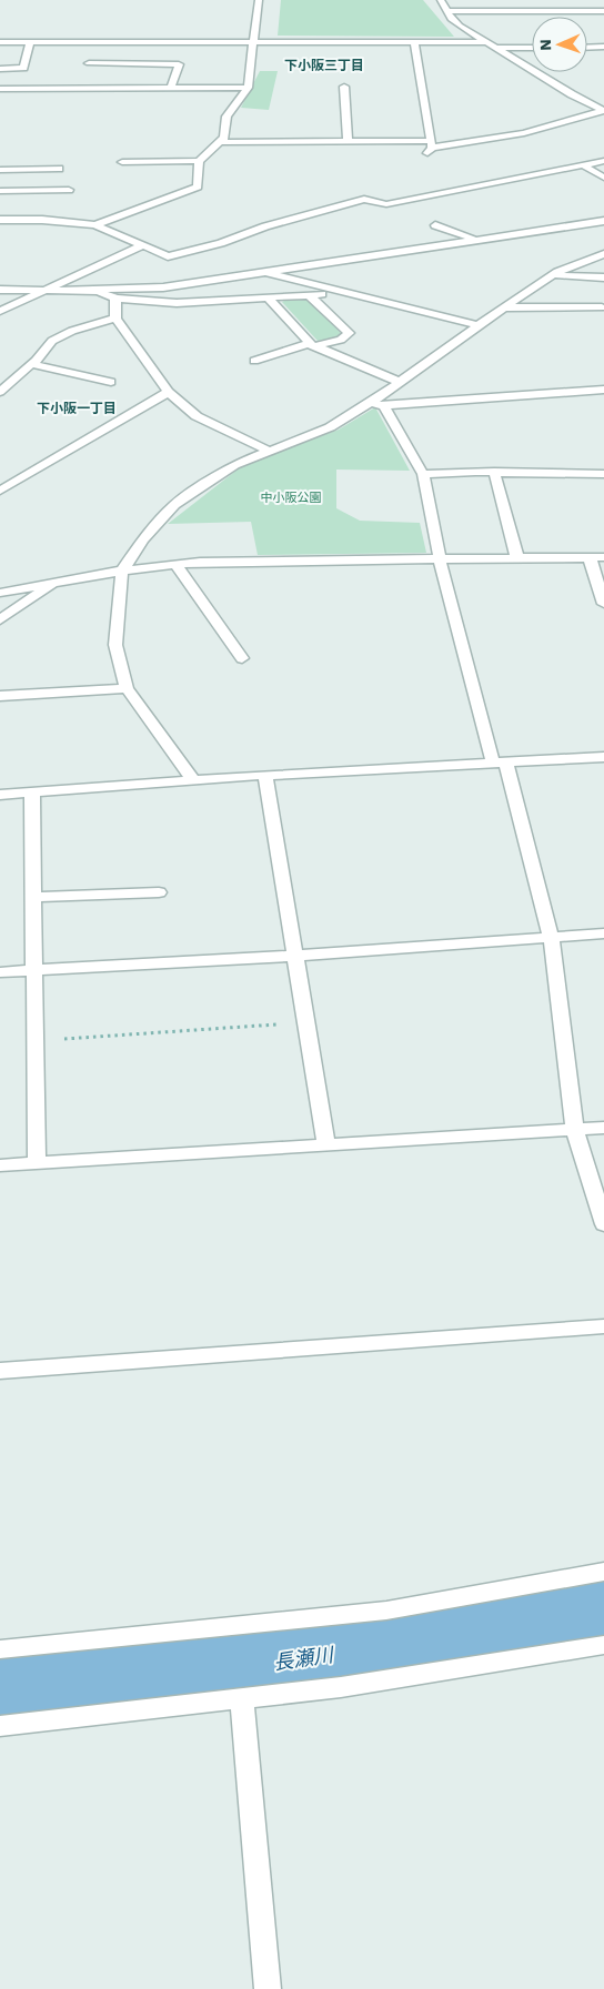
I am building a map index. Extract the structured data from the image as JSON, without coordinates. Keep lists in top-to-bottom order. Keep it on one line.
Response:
{"districts":["下小阪三丁目","下小阪一丁目"],"water":["長瀬川"],"parks":["中小阪公園"],"north":"left"}
